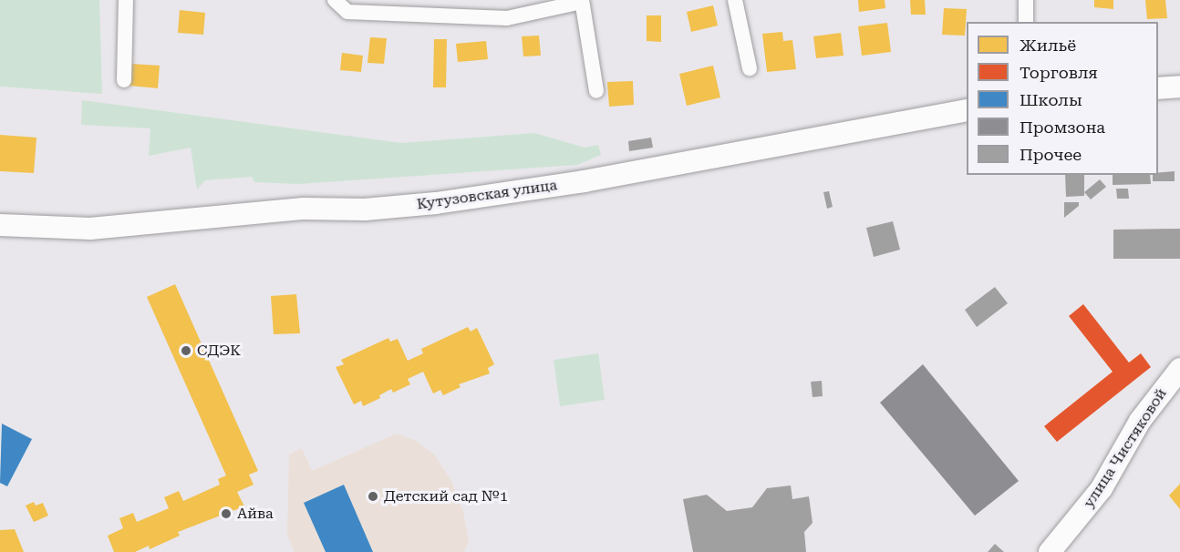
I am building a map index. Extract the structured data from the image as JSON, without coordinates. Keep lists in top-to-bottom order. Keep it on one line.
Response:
{"streets":{"street":["Кутузовская улица","улица Чистяковой"]},"places":["СДЭК","Детский сад №1","Айва"],"legend":["Жильё","Торговля","Школы","Промзона","Прочее"]}
